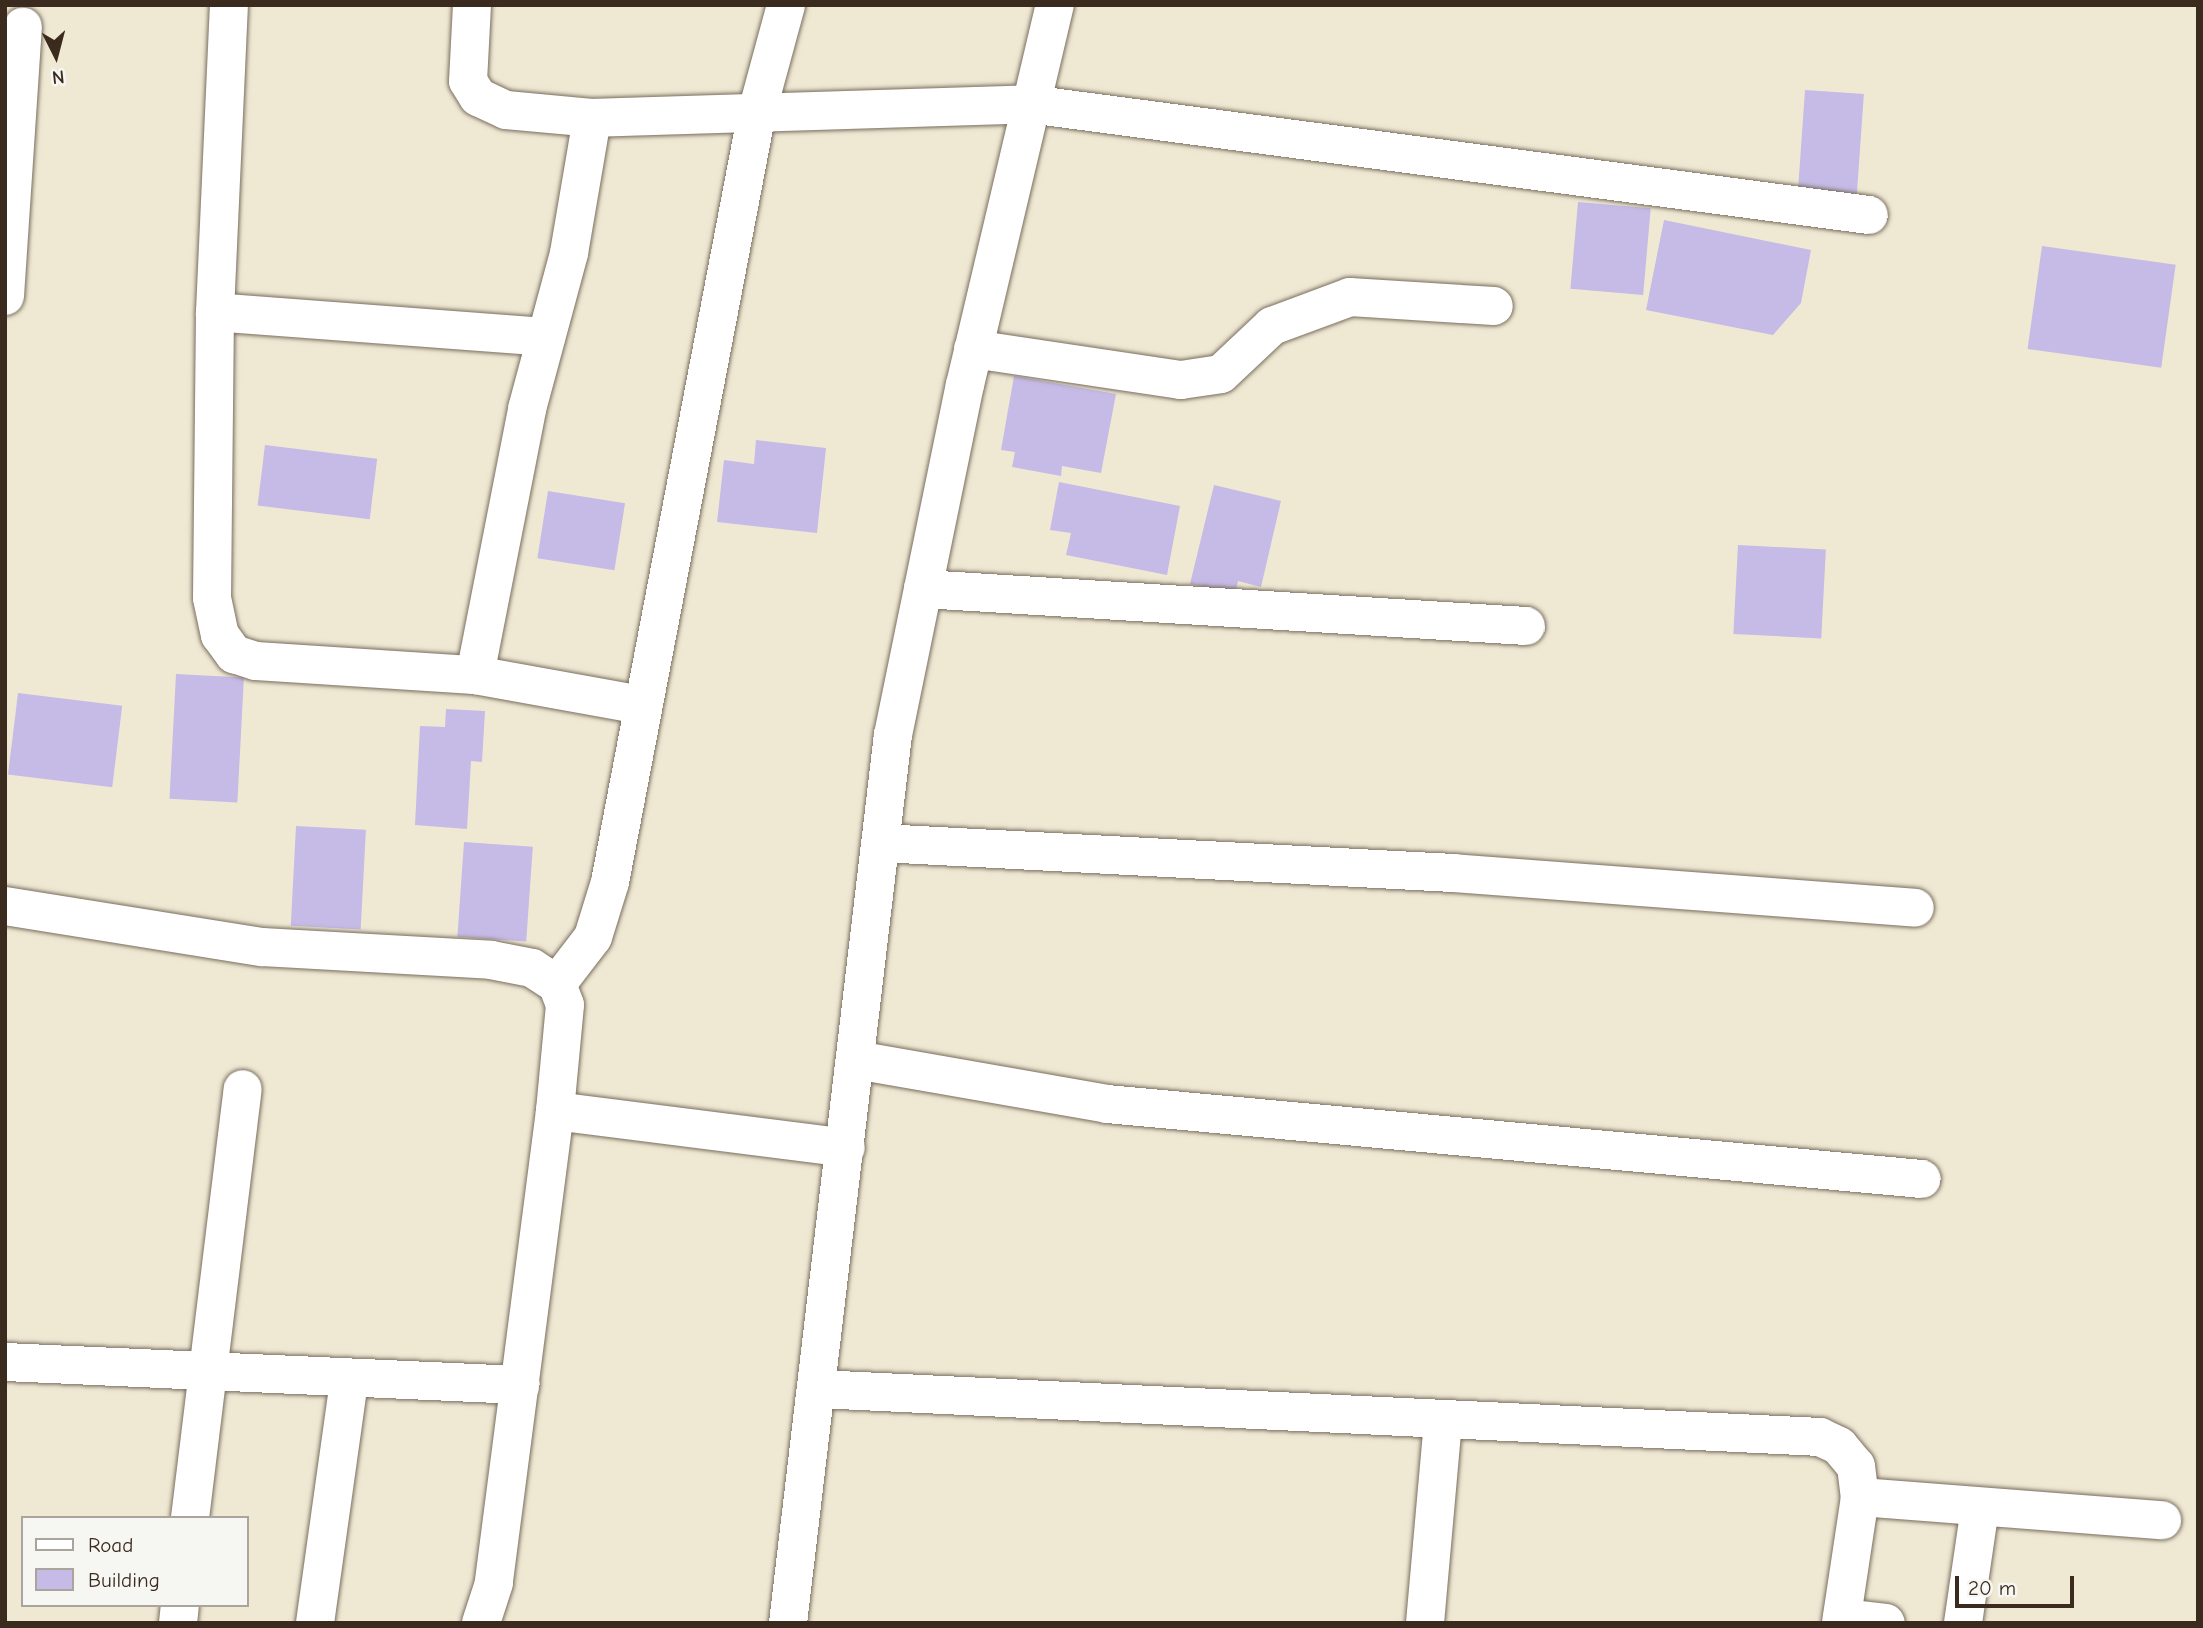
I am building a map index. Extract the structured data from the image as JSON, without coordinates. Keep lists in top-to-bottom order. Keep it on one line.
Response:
{"legend":["Road","Building"],"scale_bar":"20 m","north":"bottom"}
